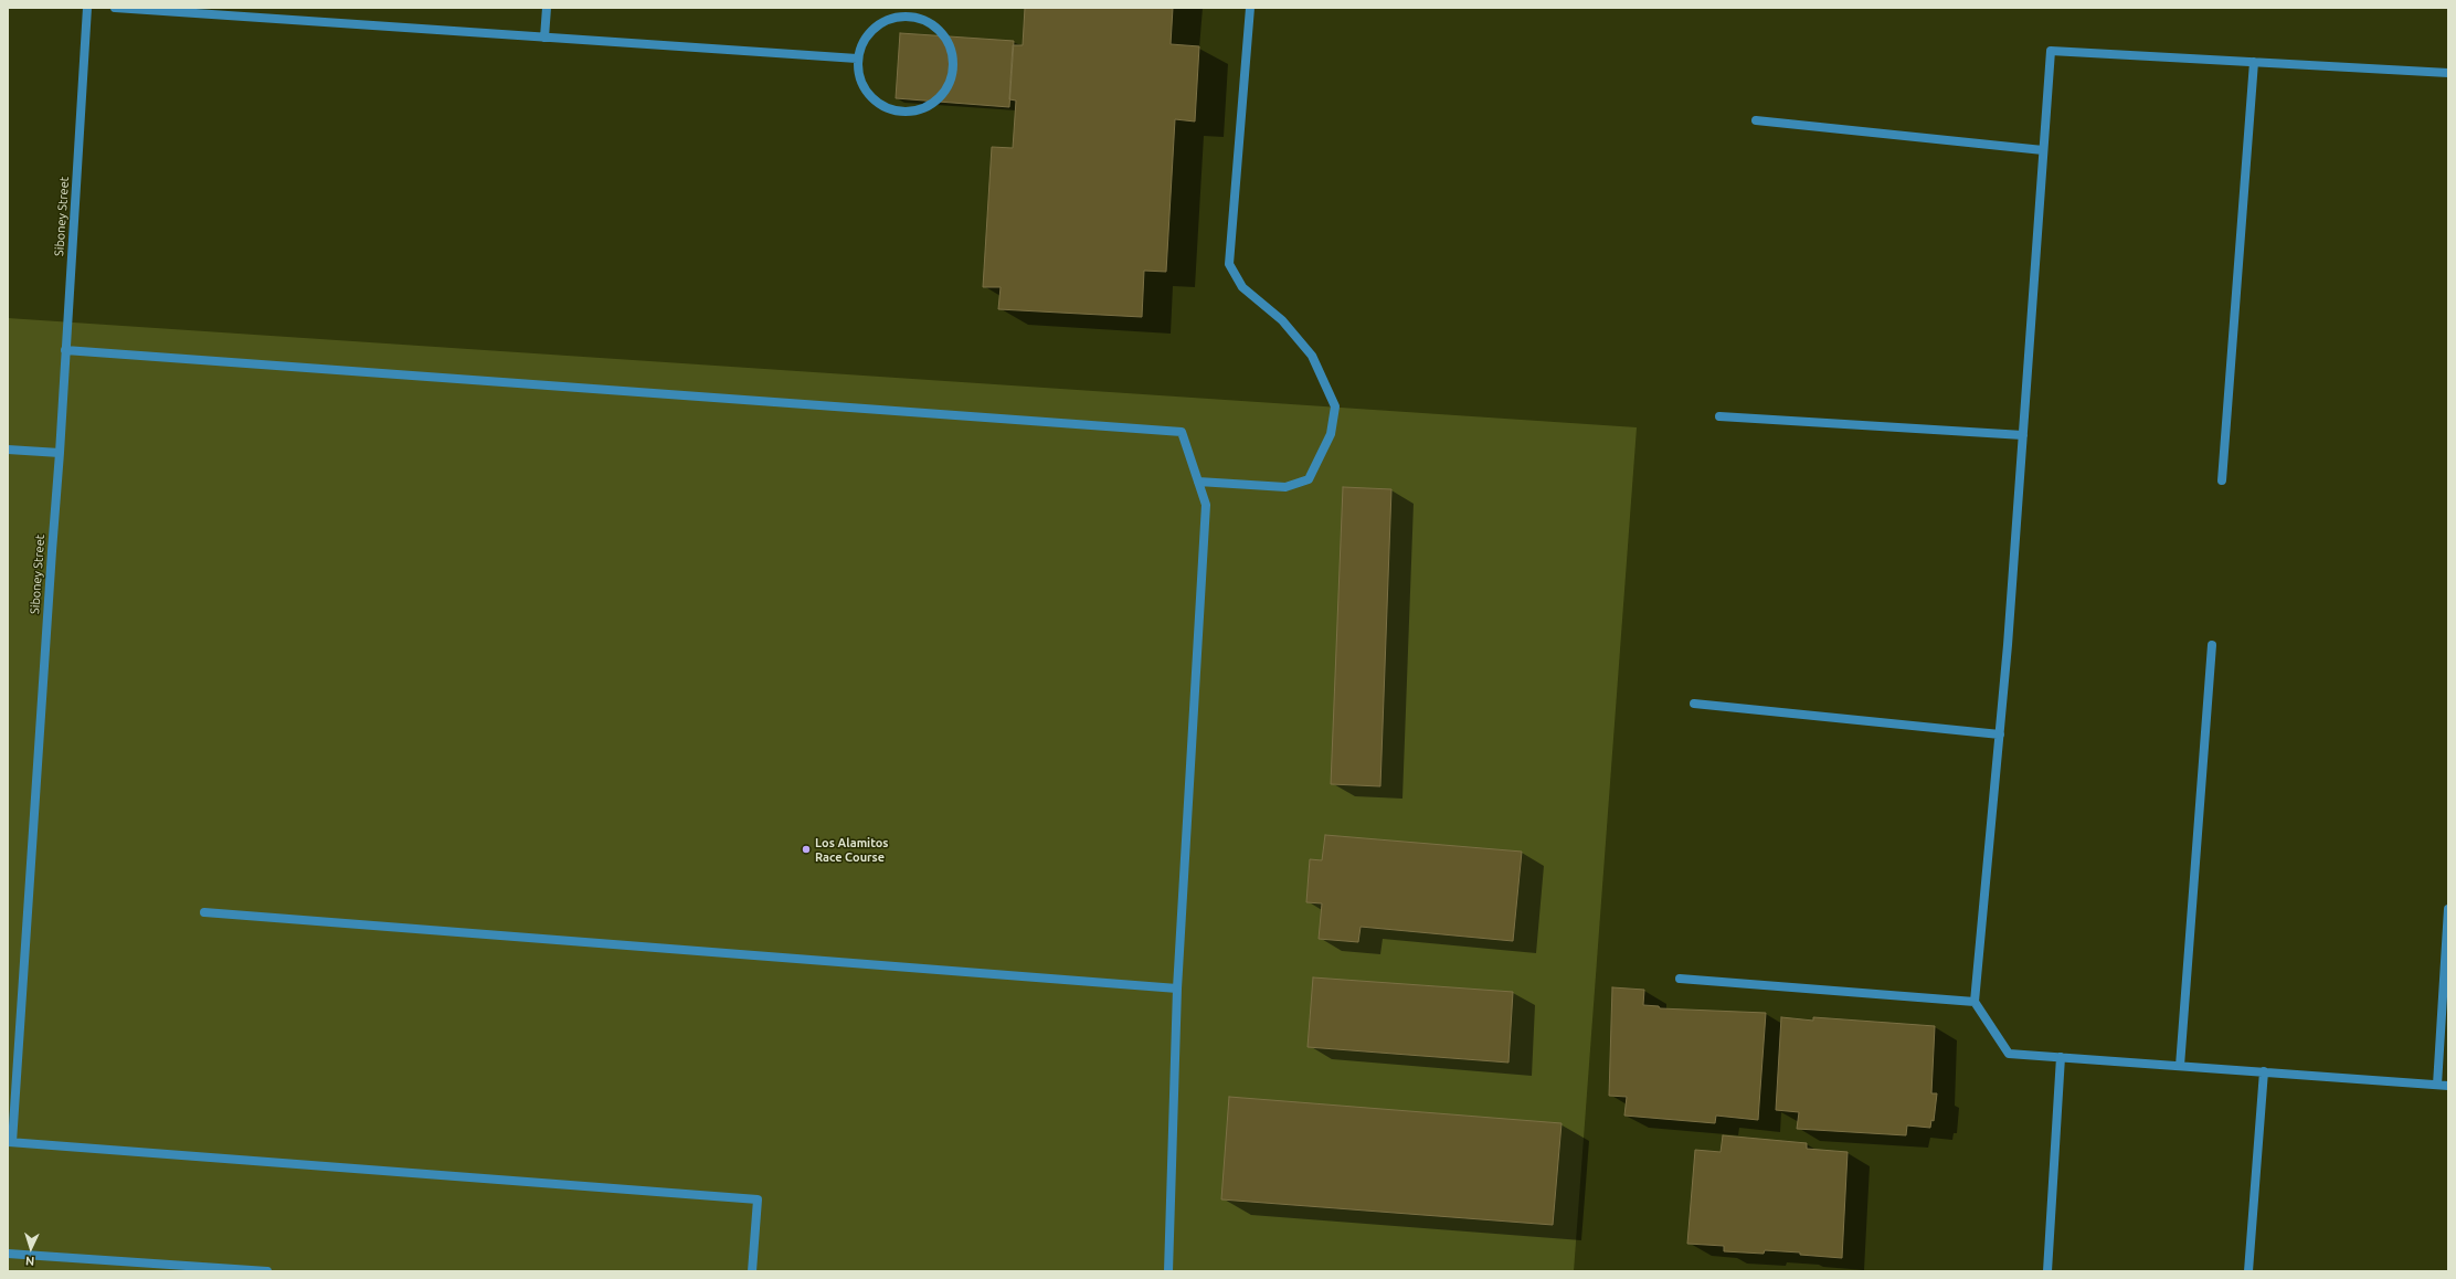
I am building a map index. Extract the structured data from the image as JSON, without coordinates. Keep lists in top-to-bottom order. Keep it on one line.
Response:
{"streets":{"street":["Siboney Street"]},"places":["Los Alamitos Race Course"],"north":"bottom"}
